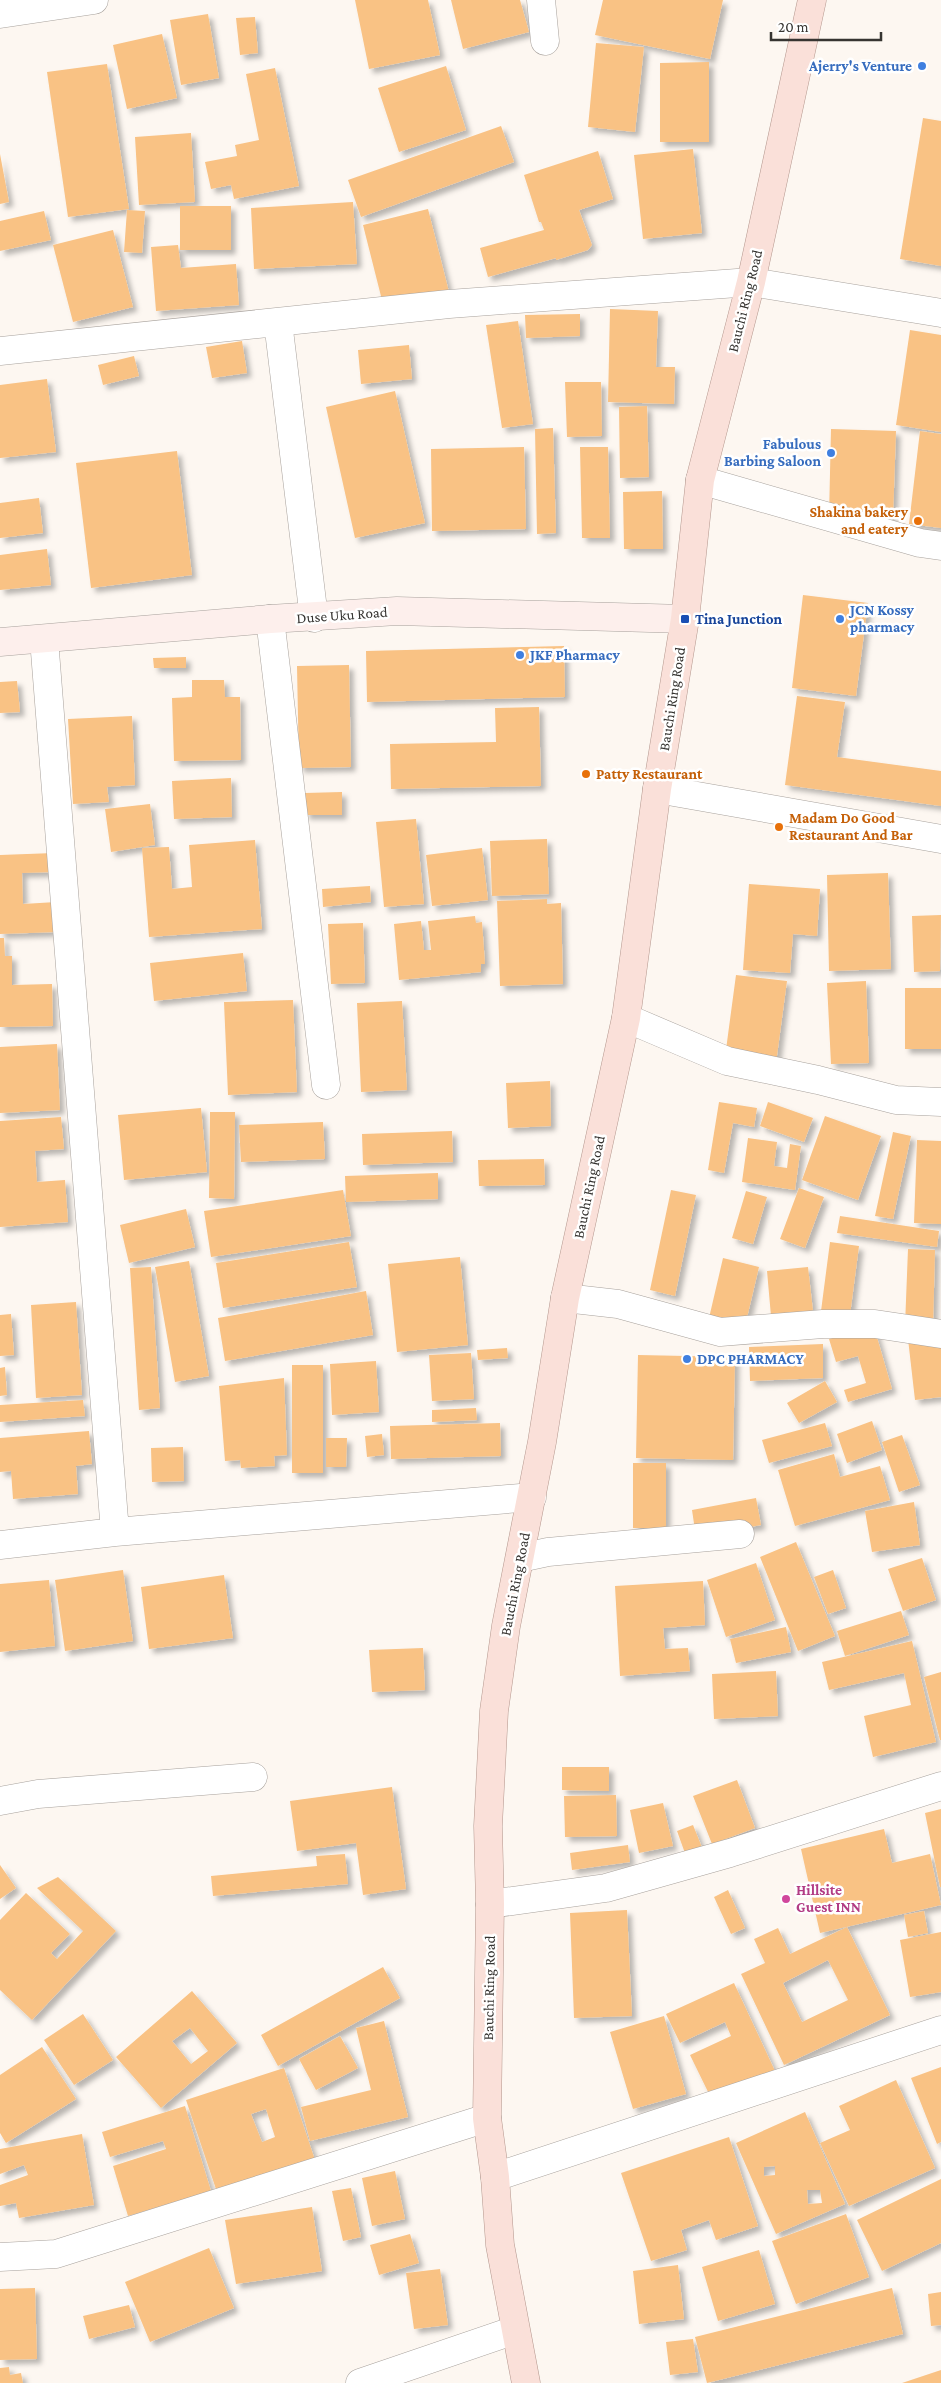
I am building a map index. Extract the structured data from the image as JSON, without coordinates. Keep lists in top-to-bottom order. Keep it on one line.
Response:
{"streets":{"main road":["Bauchi Ring Road"],"street":["Duse Uku Road"]},"crossings":[["Bauchi Ring Road","Duse Uku Road"]],"places":{"other":["Ajerry's Venture","Fabulous Barbing Saloon","Shakina bakery and eatery","JCN Kossy pharmacy","JKF Pharmacy","Patty Restaurant","Madam Do Good Restaurant And Bar","DPC PHARMACY","Hillsite Guest INN"],"transit":["Tina Junction"]},"scale_bar":"20 m"}
